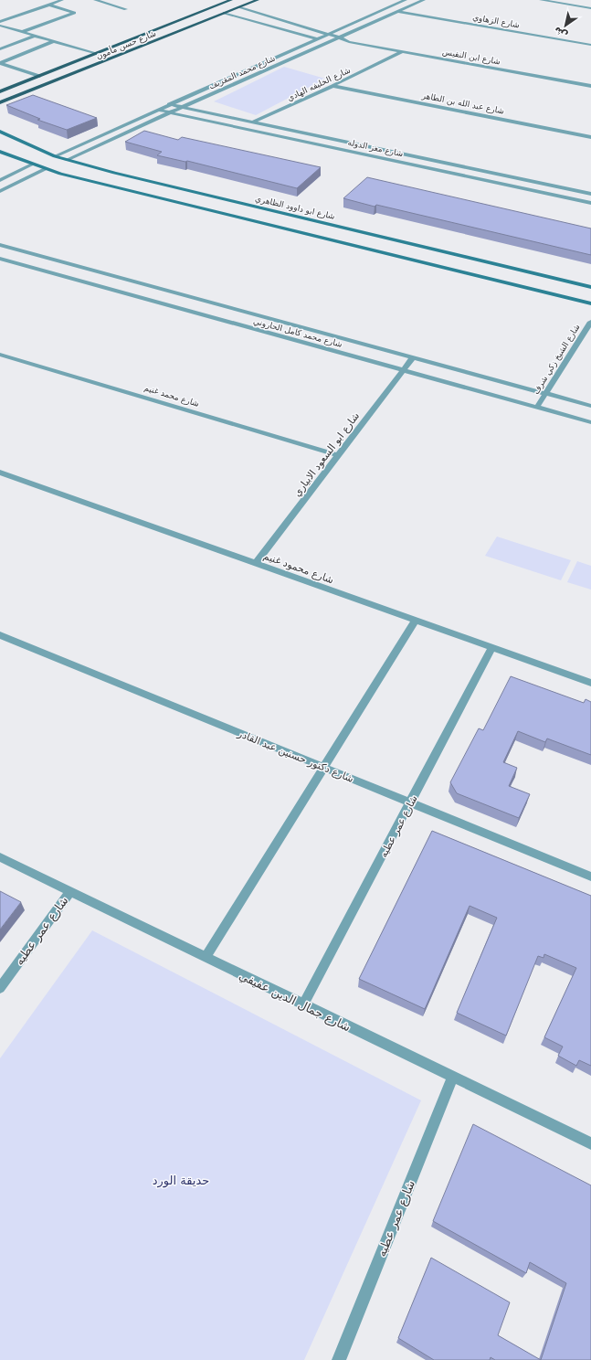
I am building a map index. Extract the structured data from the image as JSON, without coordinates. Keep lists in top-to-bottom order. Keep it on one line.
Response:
{"streets":{"main road":["شارع حسن مأمون"],"street":["شارع الزهاوي","شارع ابن النفيس","شارع محمد المقريف","شارع الخليفه الهادي","شارع عبد الله بن الطاهر","شارع معز الدوله","شارع ابو داوود الظاهري","شارع محمد كامل الحاروني","شارع الشيخ زكي شرف","شارع محمد غنيم","شارع ابو السعود الابياري","شارع محمود غنيم","شارع دكتور حسنين عبد القادر","شارع عمر عطيه","شارع جمال الدين عفيفي"]},"crossings":[["شارع الزهاوي","شارع محمد المقريف"],["شارع حسن مأمون","شارع ابن النفيس"],["شارع ابن النفيس","شارع محمد المقريف"],["شارع ابن النفيس","شارع الخليفه الهادي"],["شارع محمد المقريف","شارع معز الدوله"],["شارع محمد المقريف","شارع ابو داوود الظاهري"],["شارع الخليفه الهادي","شارع عبد الله بن الطاهر"],["شارع الخليفه الهادي","شارع معز الدوله"],["شارع محمد كامل الحاروني","شارع الشيخ زكي شرف"],["شارع محمد كامل الحاروني","شارع ابو السعود الابياري"],["شارع محمد غنيم","شارع ابو السعود الابياري"],["شارع ابو السعود الابياري","شارع محمود غنيم"],["شارع محمود غنيم","شارع عمر عطيه"],["شارع دكتور حسنين عبد القادر","شارع عمر عطيه"],["شارع عمر عطيه","شارع جمال الدين عفيفي"]],"parks":["حديقة الورد"],"north":"bottom left"}
